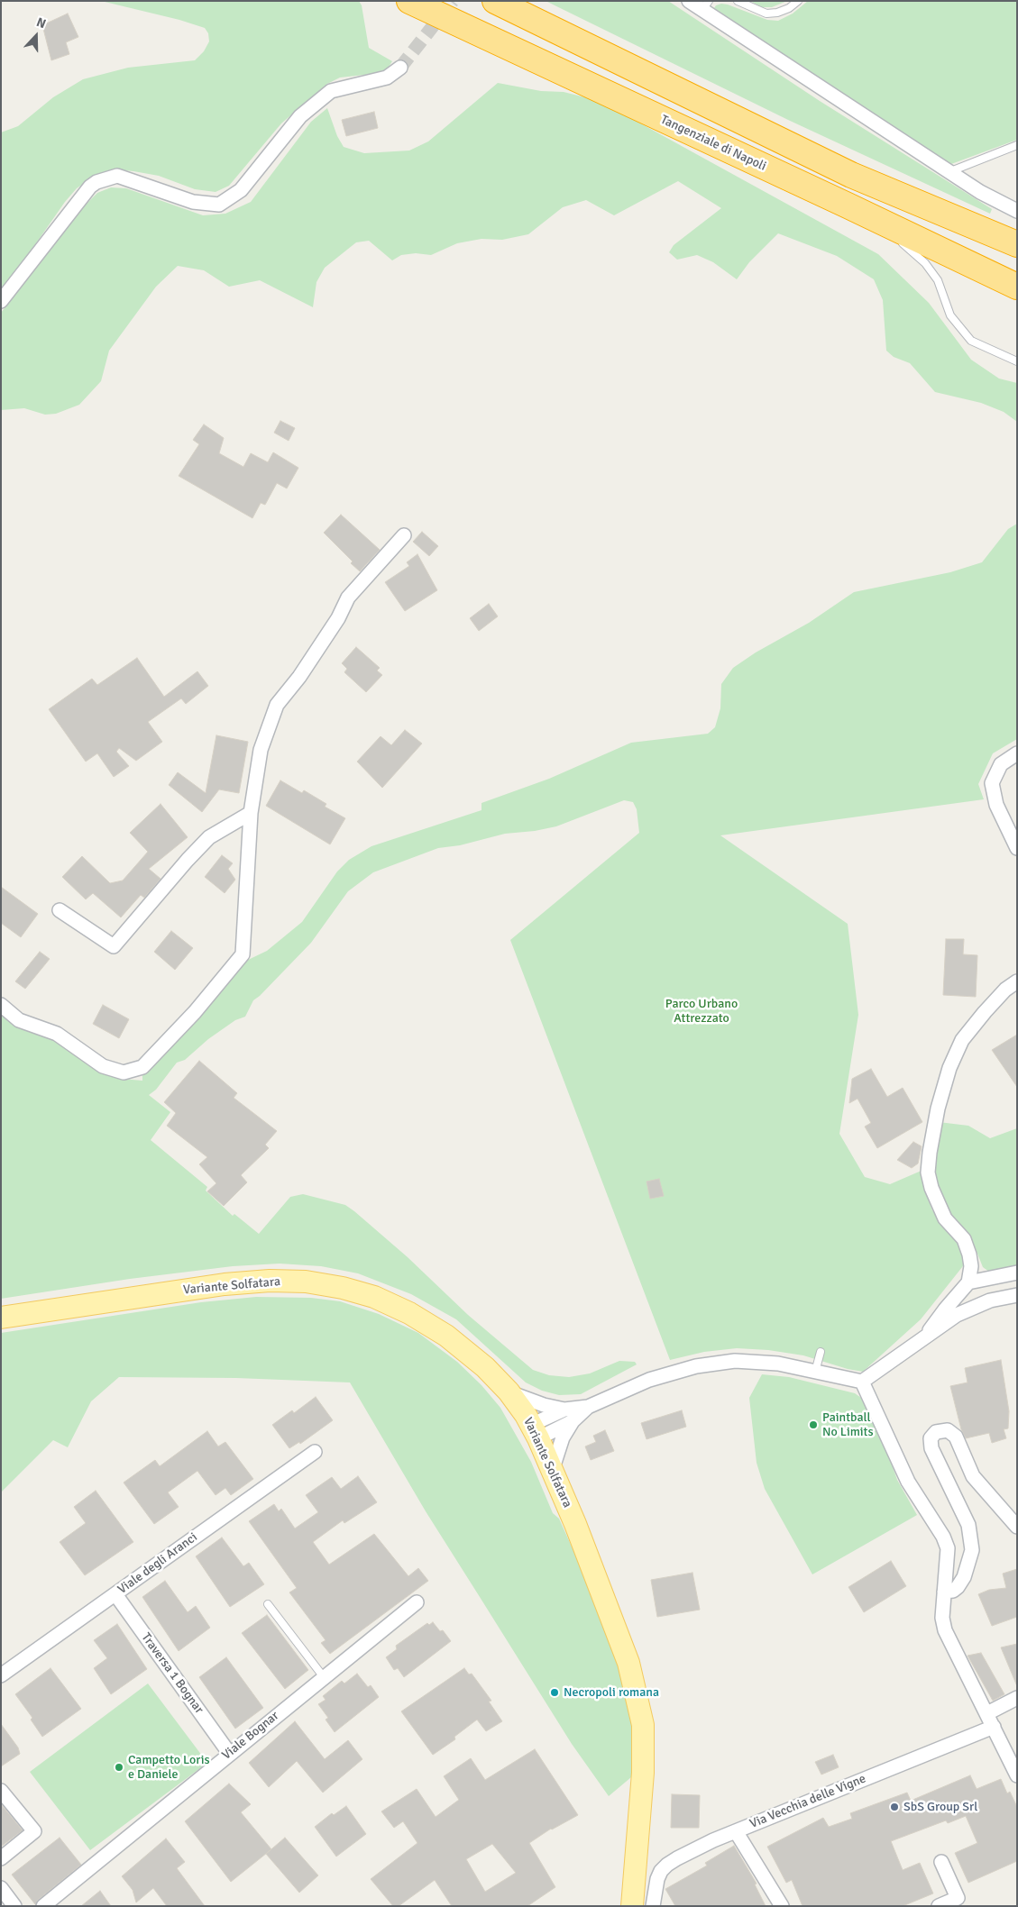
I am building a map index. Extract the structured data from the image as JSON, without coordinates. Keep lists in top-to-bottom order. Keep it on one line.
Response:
{"streets":{"highway":["Tangenziale di Napoli"],"main road":["Variante Solfatara"],"street":["Viale degli Aranci","Traversa 1 Bognar","Viale Bognar","Via Vecchia delle Vigne"]},"crossings":[["Viale degli Aranci","Traversa 1 Bognar"],["Traversa 1 Bognar","Viale Bognar"]],"parks":["Parco Urbano Attrezzato"],"places":["Paintball No Limits","Necropoli romana","Campetto Loris e Daniele","SbS Group Srl"],"north":"top"}
